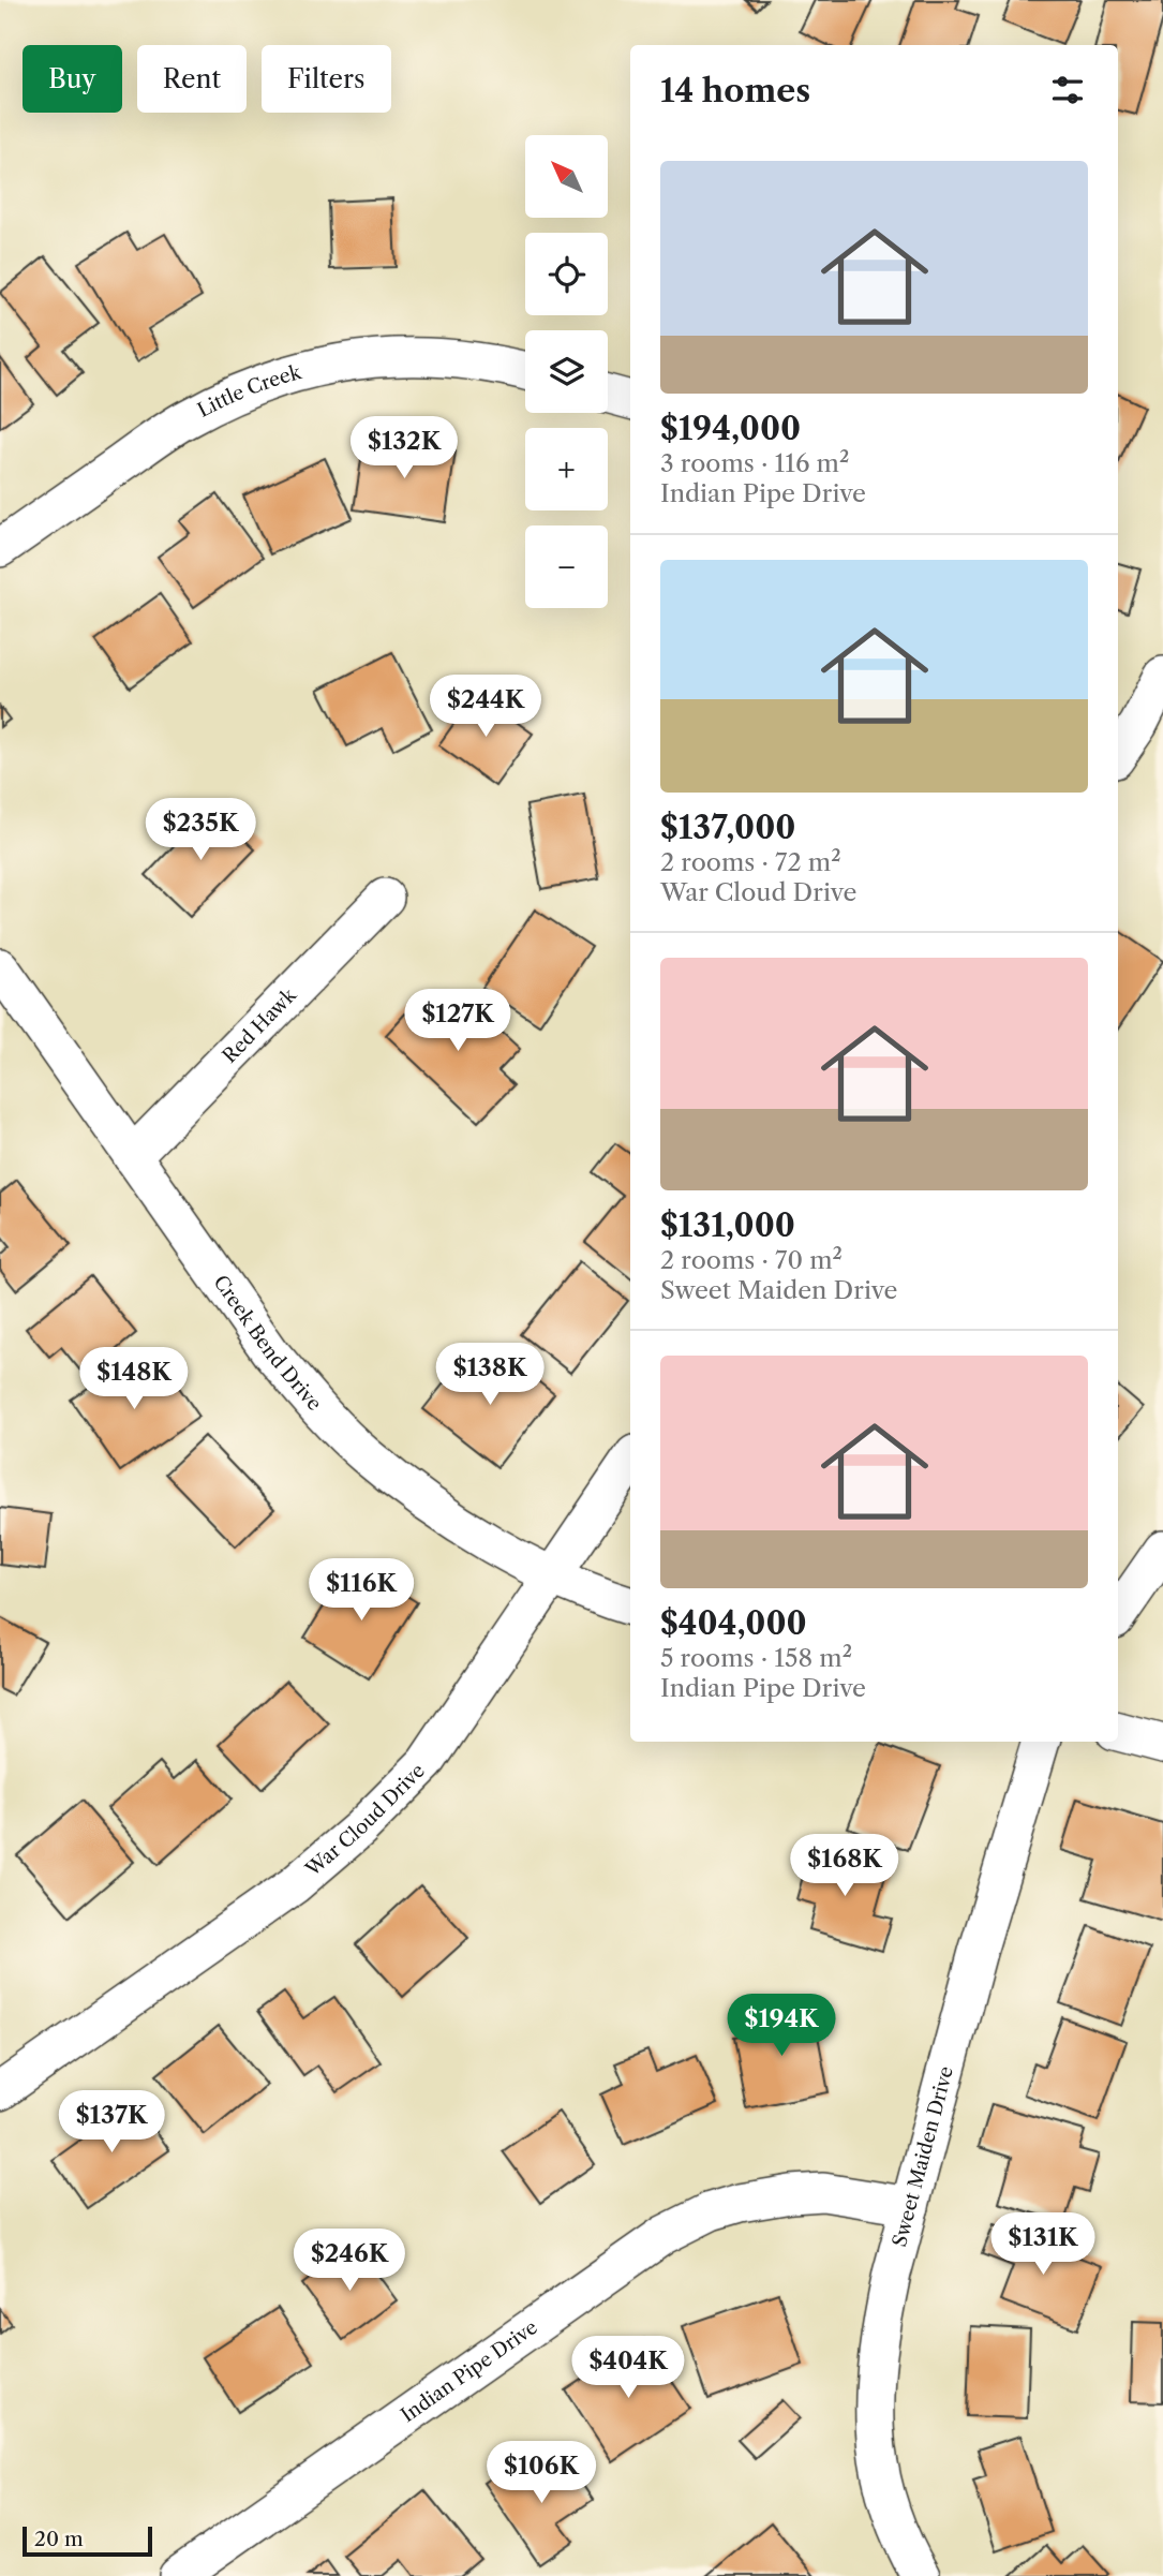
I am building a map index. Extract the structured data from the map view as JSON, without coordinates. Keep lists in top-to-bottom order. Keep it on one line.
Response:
{"streets":{"street":["Little Creek","Red Hawk","Creek Bend Drive","War Cloud Drive","Sweet Maiden Drive","Indian Pipe Drive"]},"crossings":[["Red Hawk","Creek Bend Drive"],["Creek Bend Drive","War Cloud Drive"],["Sweet Maiden Drive","Indian Pipe Drive"]],"scale_bar":"20 m","north":"top left","page":{"chip":["Buy","Rent","Filters"],"heading":"14 homes","map_buttons":["+","−"],"list":[{"name":"$194,000","note":"3 rooms · 116 m² · Indian Pipe Drive"},{"name":"$137,000","note":"2 rooms · 72 m² · War Cloud Drive"},{"name":"$131,000","note":"2 rooms · 70 m² · Sweet Maiden Drive"},{"name":"$404,000","note":"5 rooms · 158 m² · Indian Pipe Drive"}],"price":["$132K","$244K","$235K","$127K","$138K","$148K","$116K","$168K","$194K","$137K","$131K","$246K","$404K","$106K"],"scale":"20 m"}}
